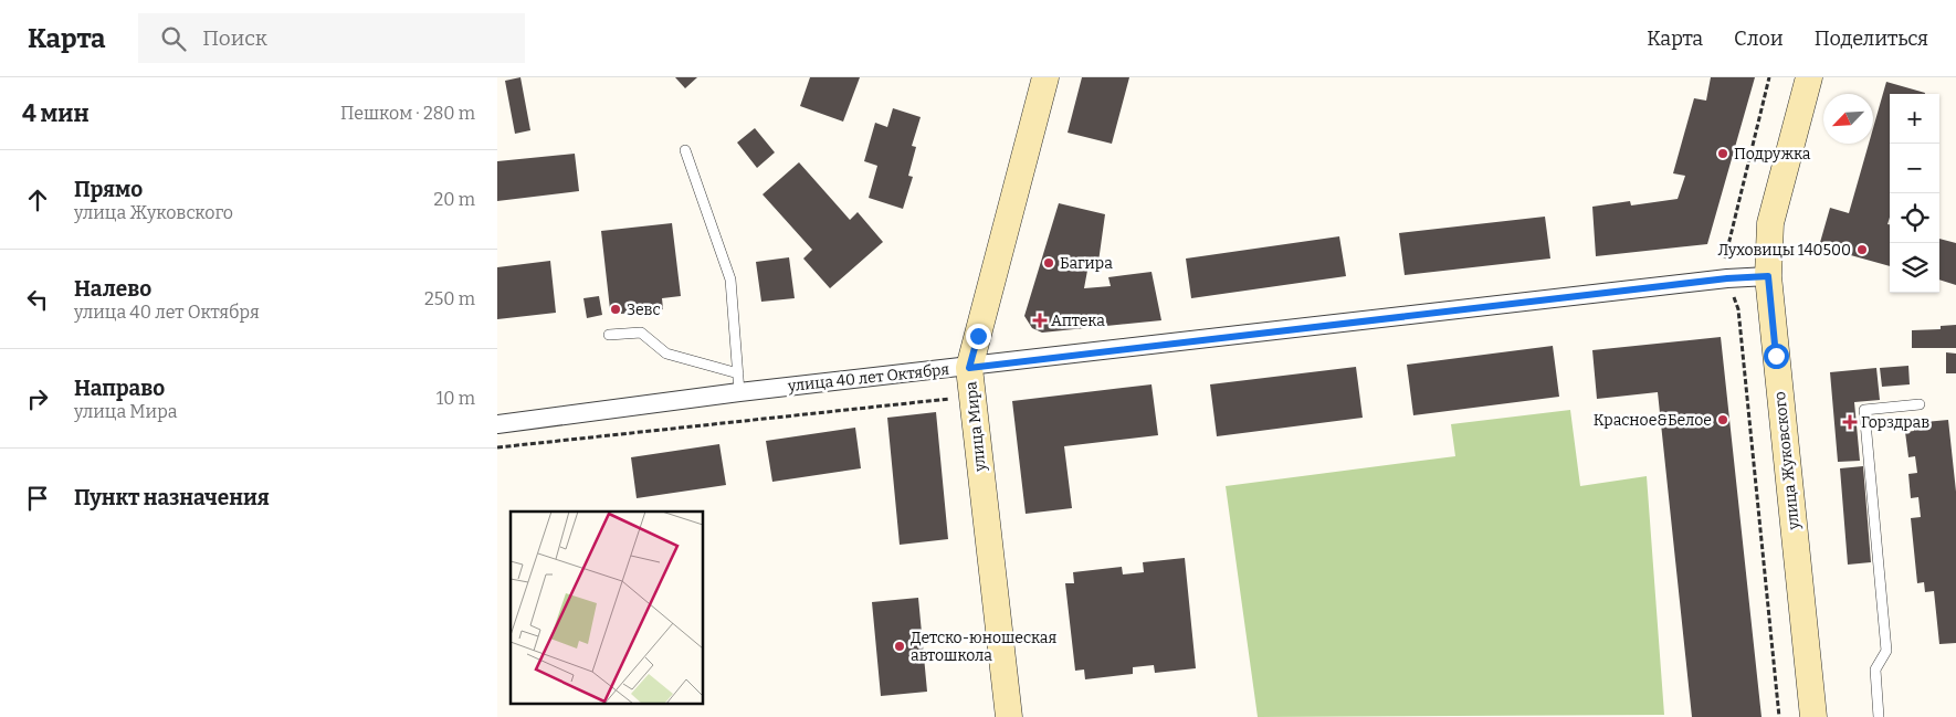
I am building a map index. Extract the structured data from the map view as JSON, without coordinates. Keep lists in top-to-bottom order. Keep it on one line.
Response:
{"streets":{"street":["улица 40 лет Октября","улица Мира","улица Жуковского"]},"crossings":[["улица 40 лет Октября","улица Мира"],["улица 40 лет Октября","улица Жуковского"]],"places":{"other":["Подружка","Луховицы 140500","Багира","Зевс","Красное&Белое","Детско-юношеская автошкола"],"health":["Аптека","Горздрав"]},"north":"bottom left","page":{"header":"Карта","search":"Поиск","nav":["Карта","Слои","Поделиться"],"heading":["4 мин","Пешком · 280 m"],"map_buttons":["+","−"],"list":[["Прямо","улица Жуковского","20 m"],["Налево","улица 40 лет Октября","250 m"],["Направо","улица Мира","10 m"],"Пункт назначения"]}}
